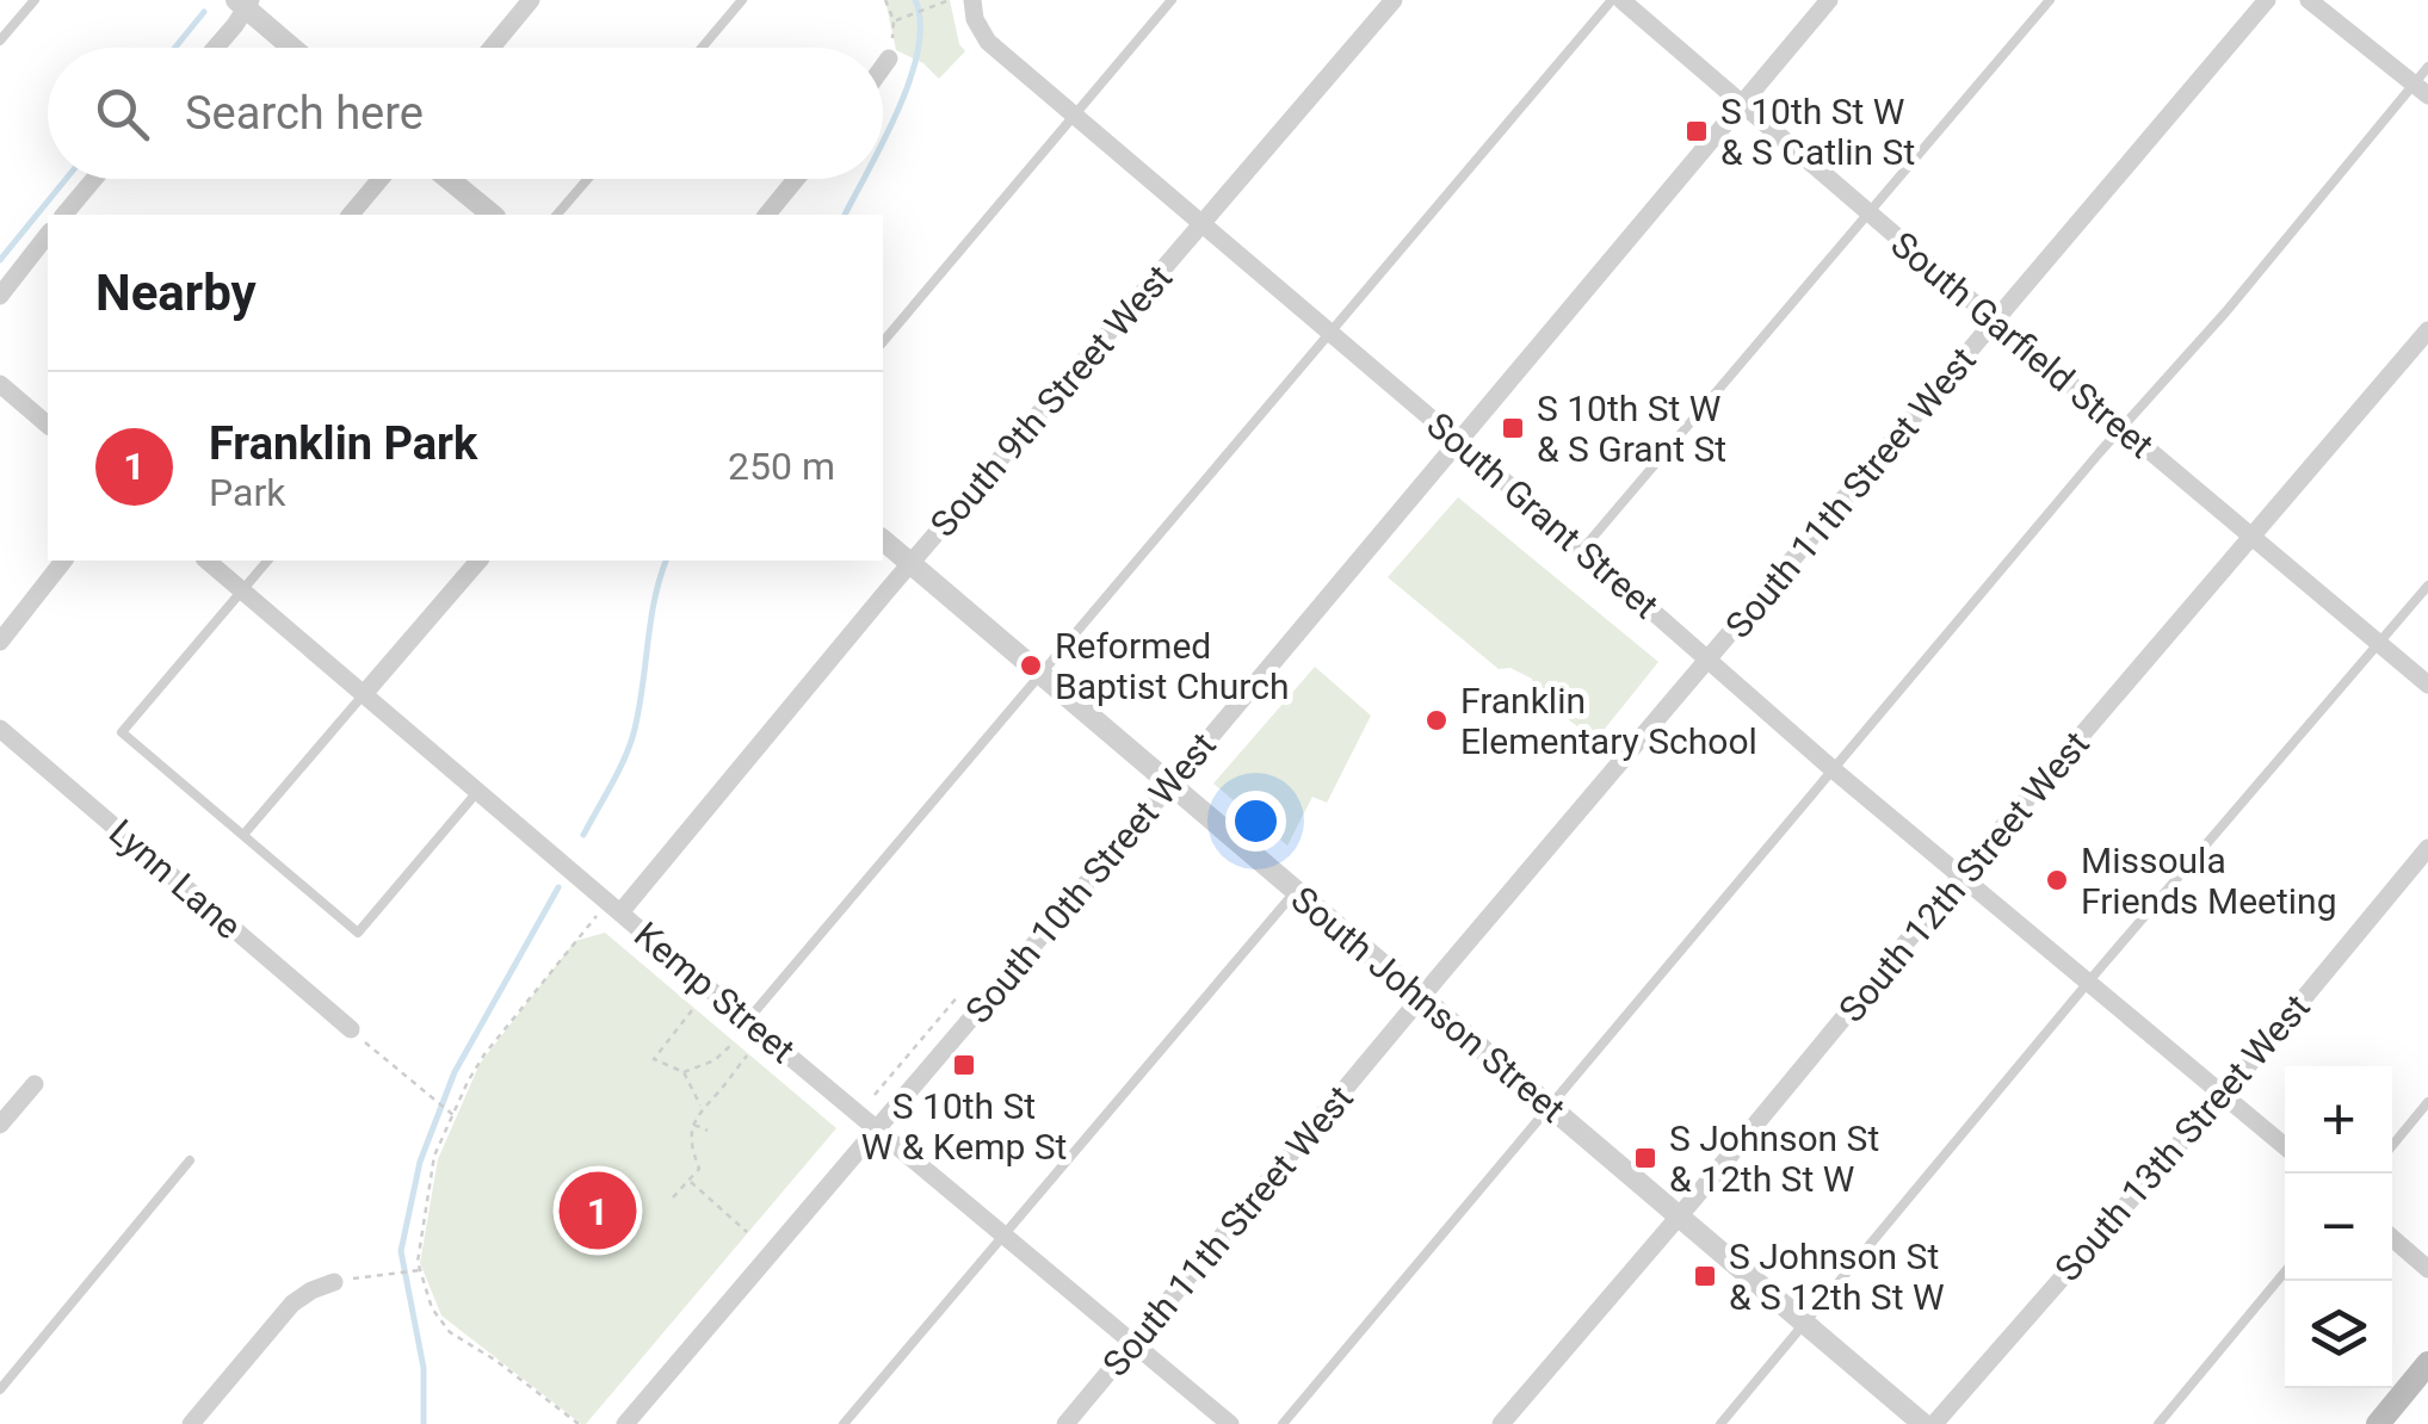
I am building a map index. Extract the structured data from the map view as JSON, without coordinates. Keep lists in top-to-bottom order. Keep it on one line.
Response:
{"streets":{"street":["South Garfield Street","South 9th Street West","South 11th Street West","South Grant Street","South 12th Street West","South 10th Street West","Lynn Lane","Kemp Street","South Johnson Street","South 13th Street West"]},"crossings":[["South Garfield Street","South 11th Street West"],["South Garfield Street","South 12th Street West"],["South Garfield Street","South 10th Street West"],["South 9th Street West","South Grant Street"],["South 9th Street West","Kemp Street"],["South 9th Street West","South Johnson Street"],["South 11th Street West","South Grant Street"],["South 11th Street West","Kemp Street"],["South 11th Street West","South Johnson Street"],["South Grant Street","South 12th Street West"],["South Grant Street","South 10th Street West"],["South Grant Street","South 13th Street West"],["South 12th Street West","South Johnson Street"],["South 10th Street West","Kemp Street"],["South 10th Street West","South Johnson Street"]],"places":{"transit":["S 10th St W & S Catlin St","S 10th St W & S Grant St","S 10th St W & Kemp St","S Johnson St & 12th St W","S Johnson St & S 12th St W"],"other":["Reformed Baptist Church","Franklin Elementary School","Missoula Friends Meeting"]},"page":{"search":"Search here","heading":"Nearby","list":[{"mark":"1","name":"Franklin Park","note":"Park","value":"250 m"}],"map_buttons":["+","−"],"pins":"1"}}
